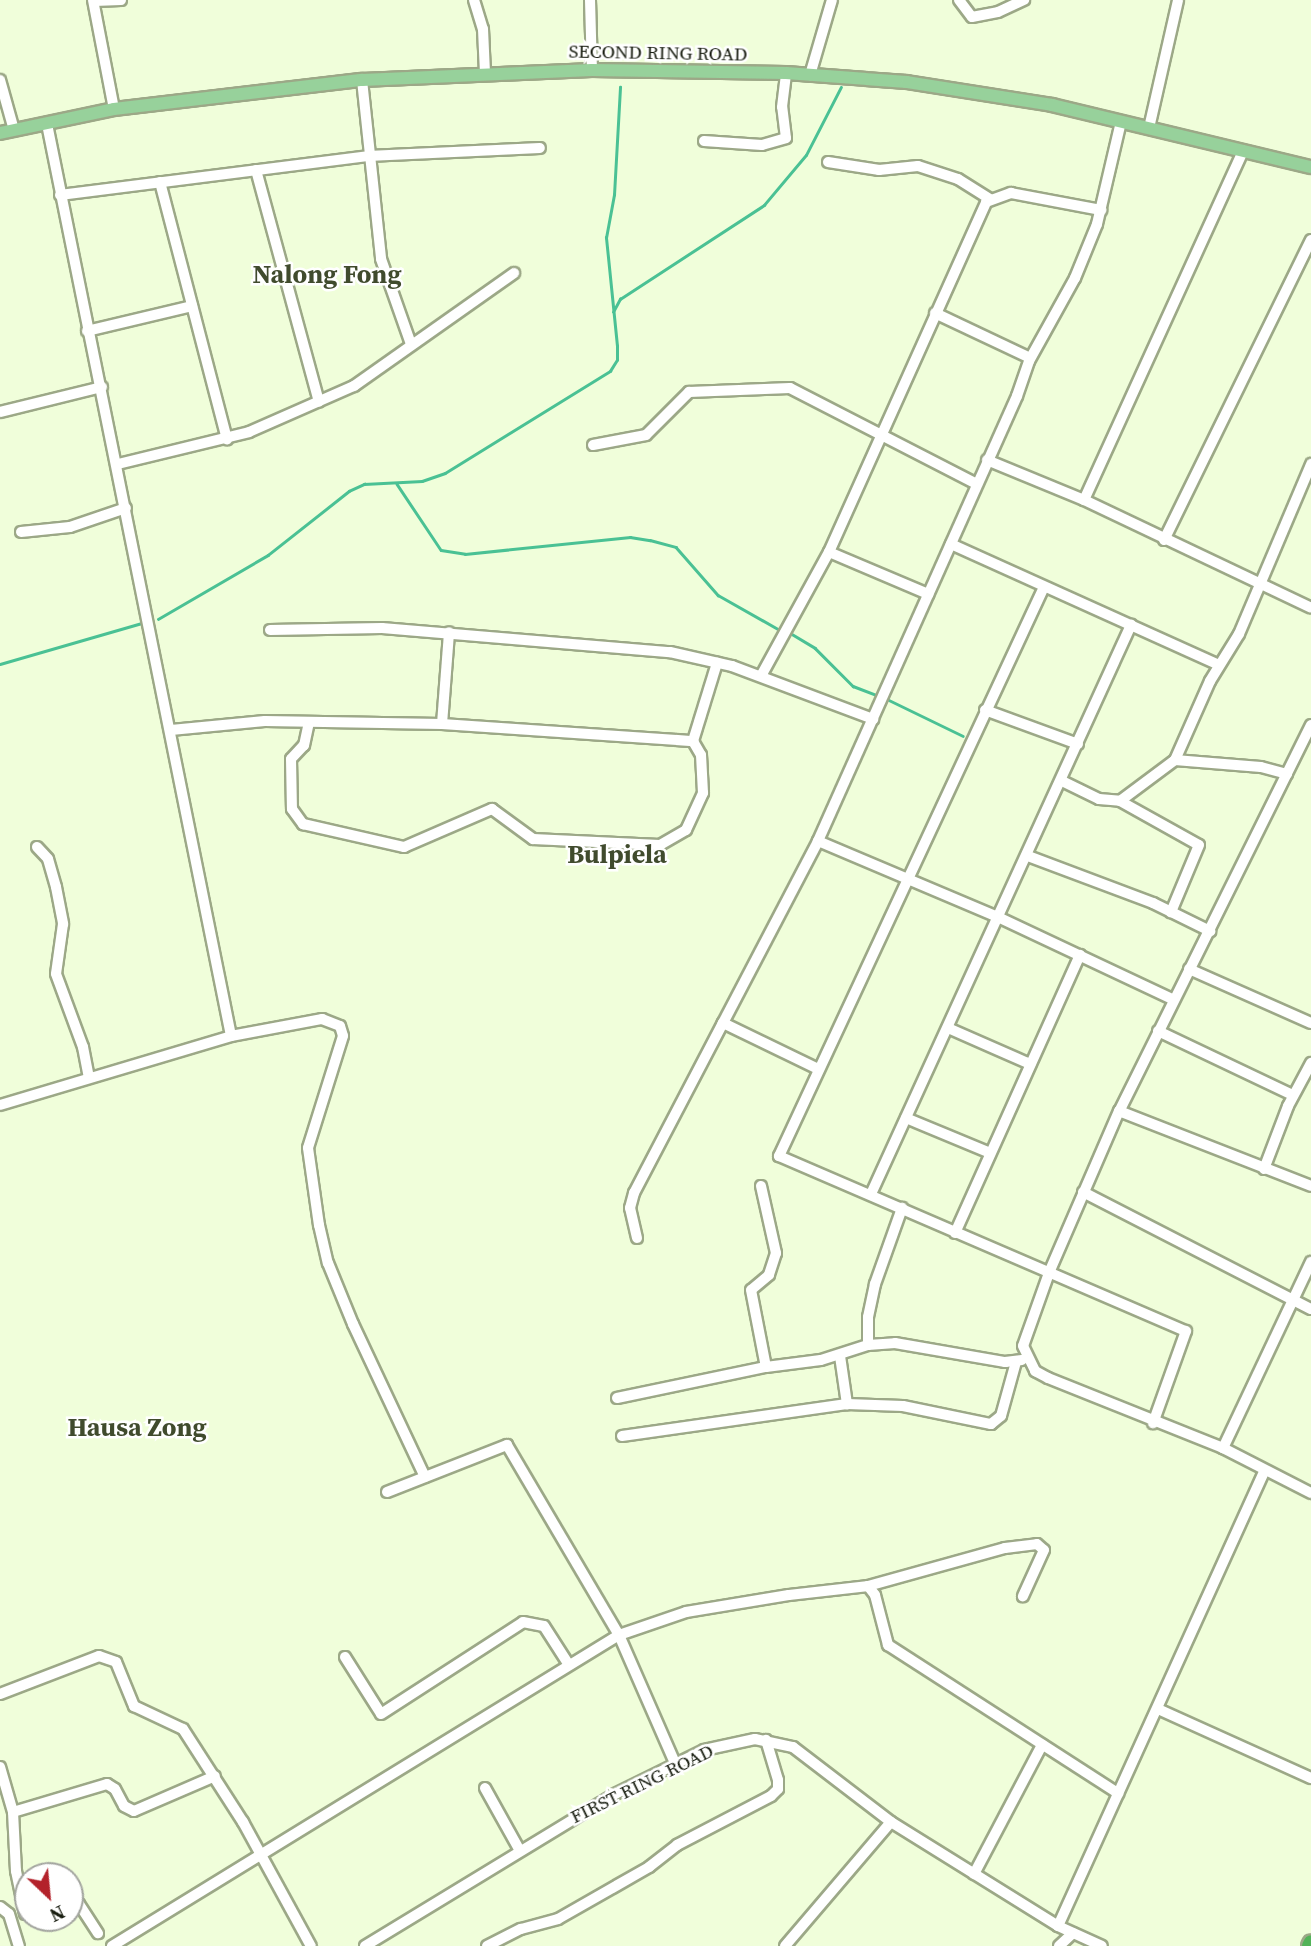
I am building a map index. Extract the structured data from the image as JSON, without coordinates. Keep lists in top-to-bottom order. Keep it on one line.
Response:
{"streets":{"main road":["SECOND RING ROAD"],"street":["FIRST RING ROAD"]},"districts":["Nalong Fong","Bulpiela","Hausa Zong"],"north":"bottom right"}
